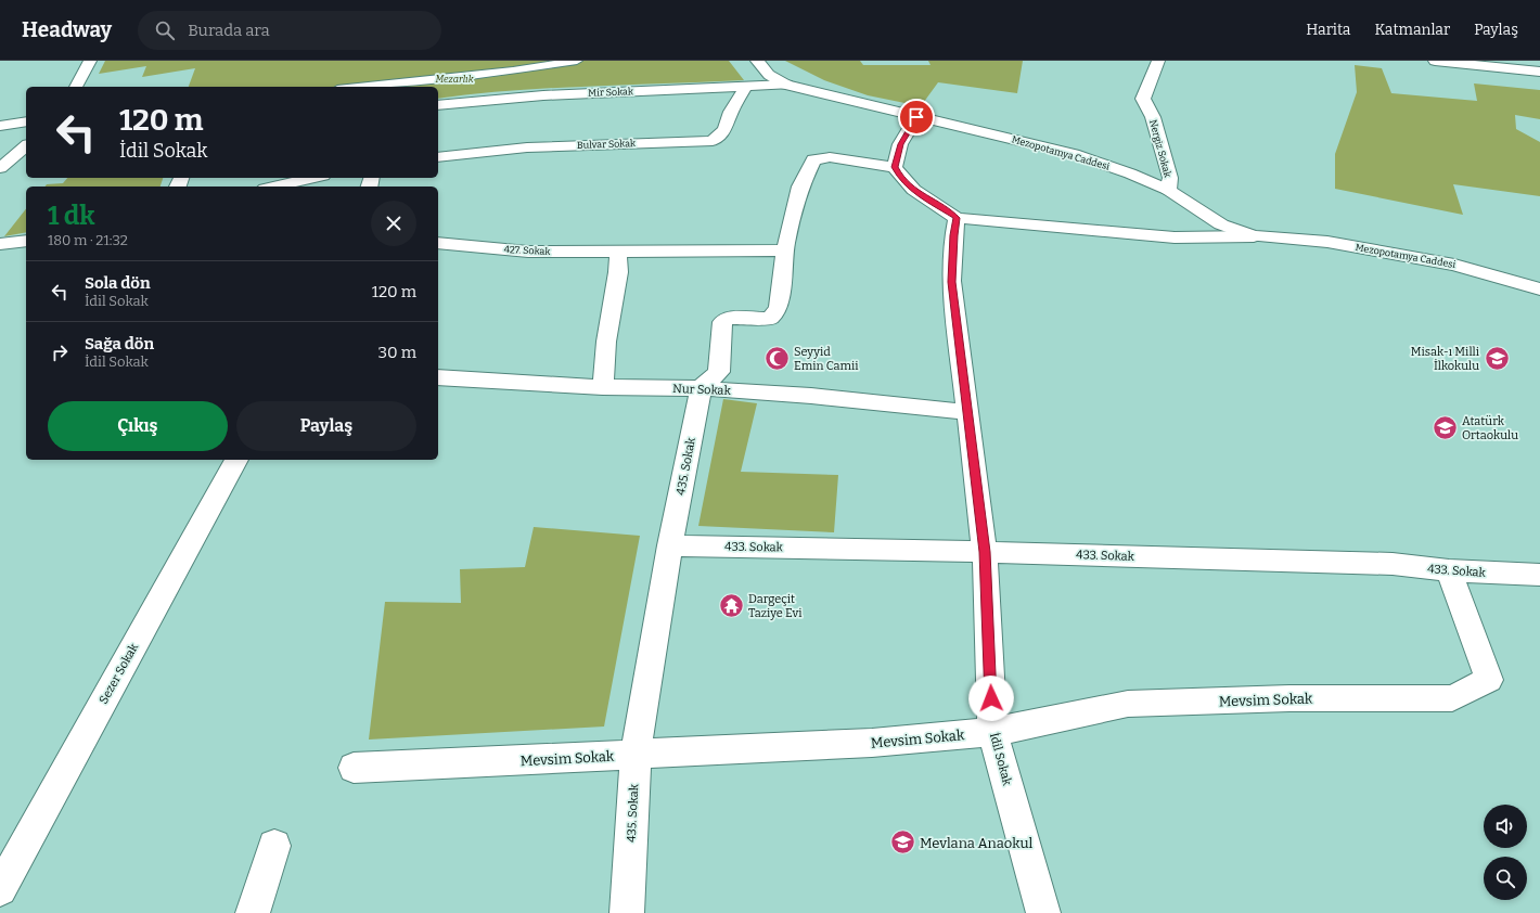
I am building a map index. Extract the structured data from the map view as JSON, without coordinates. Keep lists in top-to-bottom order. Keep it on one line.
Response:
{"streets":{"street":["Mir Sokak","Bulvar Sokak","Nergiz Sokak","Mezopotamya Caddesi","427. Sokak","Nur Sokak","435. Sokak","433. Sokak","Sezer Sokak","Mevsim Sokak","İdil Sokak"]},"crossings":[["Mir Sokak","Bulvar Sokak"],["Mir Sokak","Mezopotamya Caddesi"],["Nergiz Sokak","Mezopotamya Caddesi"],["Nur Sokak","435. Sokak"],["Nur Sokak","İdil Sokak"],["435. Sokak","433. Sokak"],["435. Sokak","Mevsim Sokak"],["433. Sokak","Mevsim Sokak"],["433. Sokak","İdil Sokak"],["Mevsim Sokak","İdil Sokak"]],"parks":["Mezarlık"],"places":{"mosque":["Seyyid Emin Camii"],"school or university":["Misak-ı Milli İlkokulu","Atatürk Ortaokulu","Mevlana Anaokul"],"temple":["Dargeçit Taziye Evi"]},"page":{"header":"Headway","search":"Burada ara","nav":["Harita","Katmanlar","Paylaş"],"turn":["120 m","İdil Sokak"],"heading":["1 dk","180 m · 21:32"],"list":[{"name":"Sola dön","note":"İdil Sokak","value":"120 m"},{"name":"Sağa dön","note":"İdil Sokak","value":"30 m"}],"buttons":["Çıkış","Paylaş"]}}
